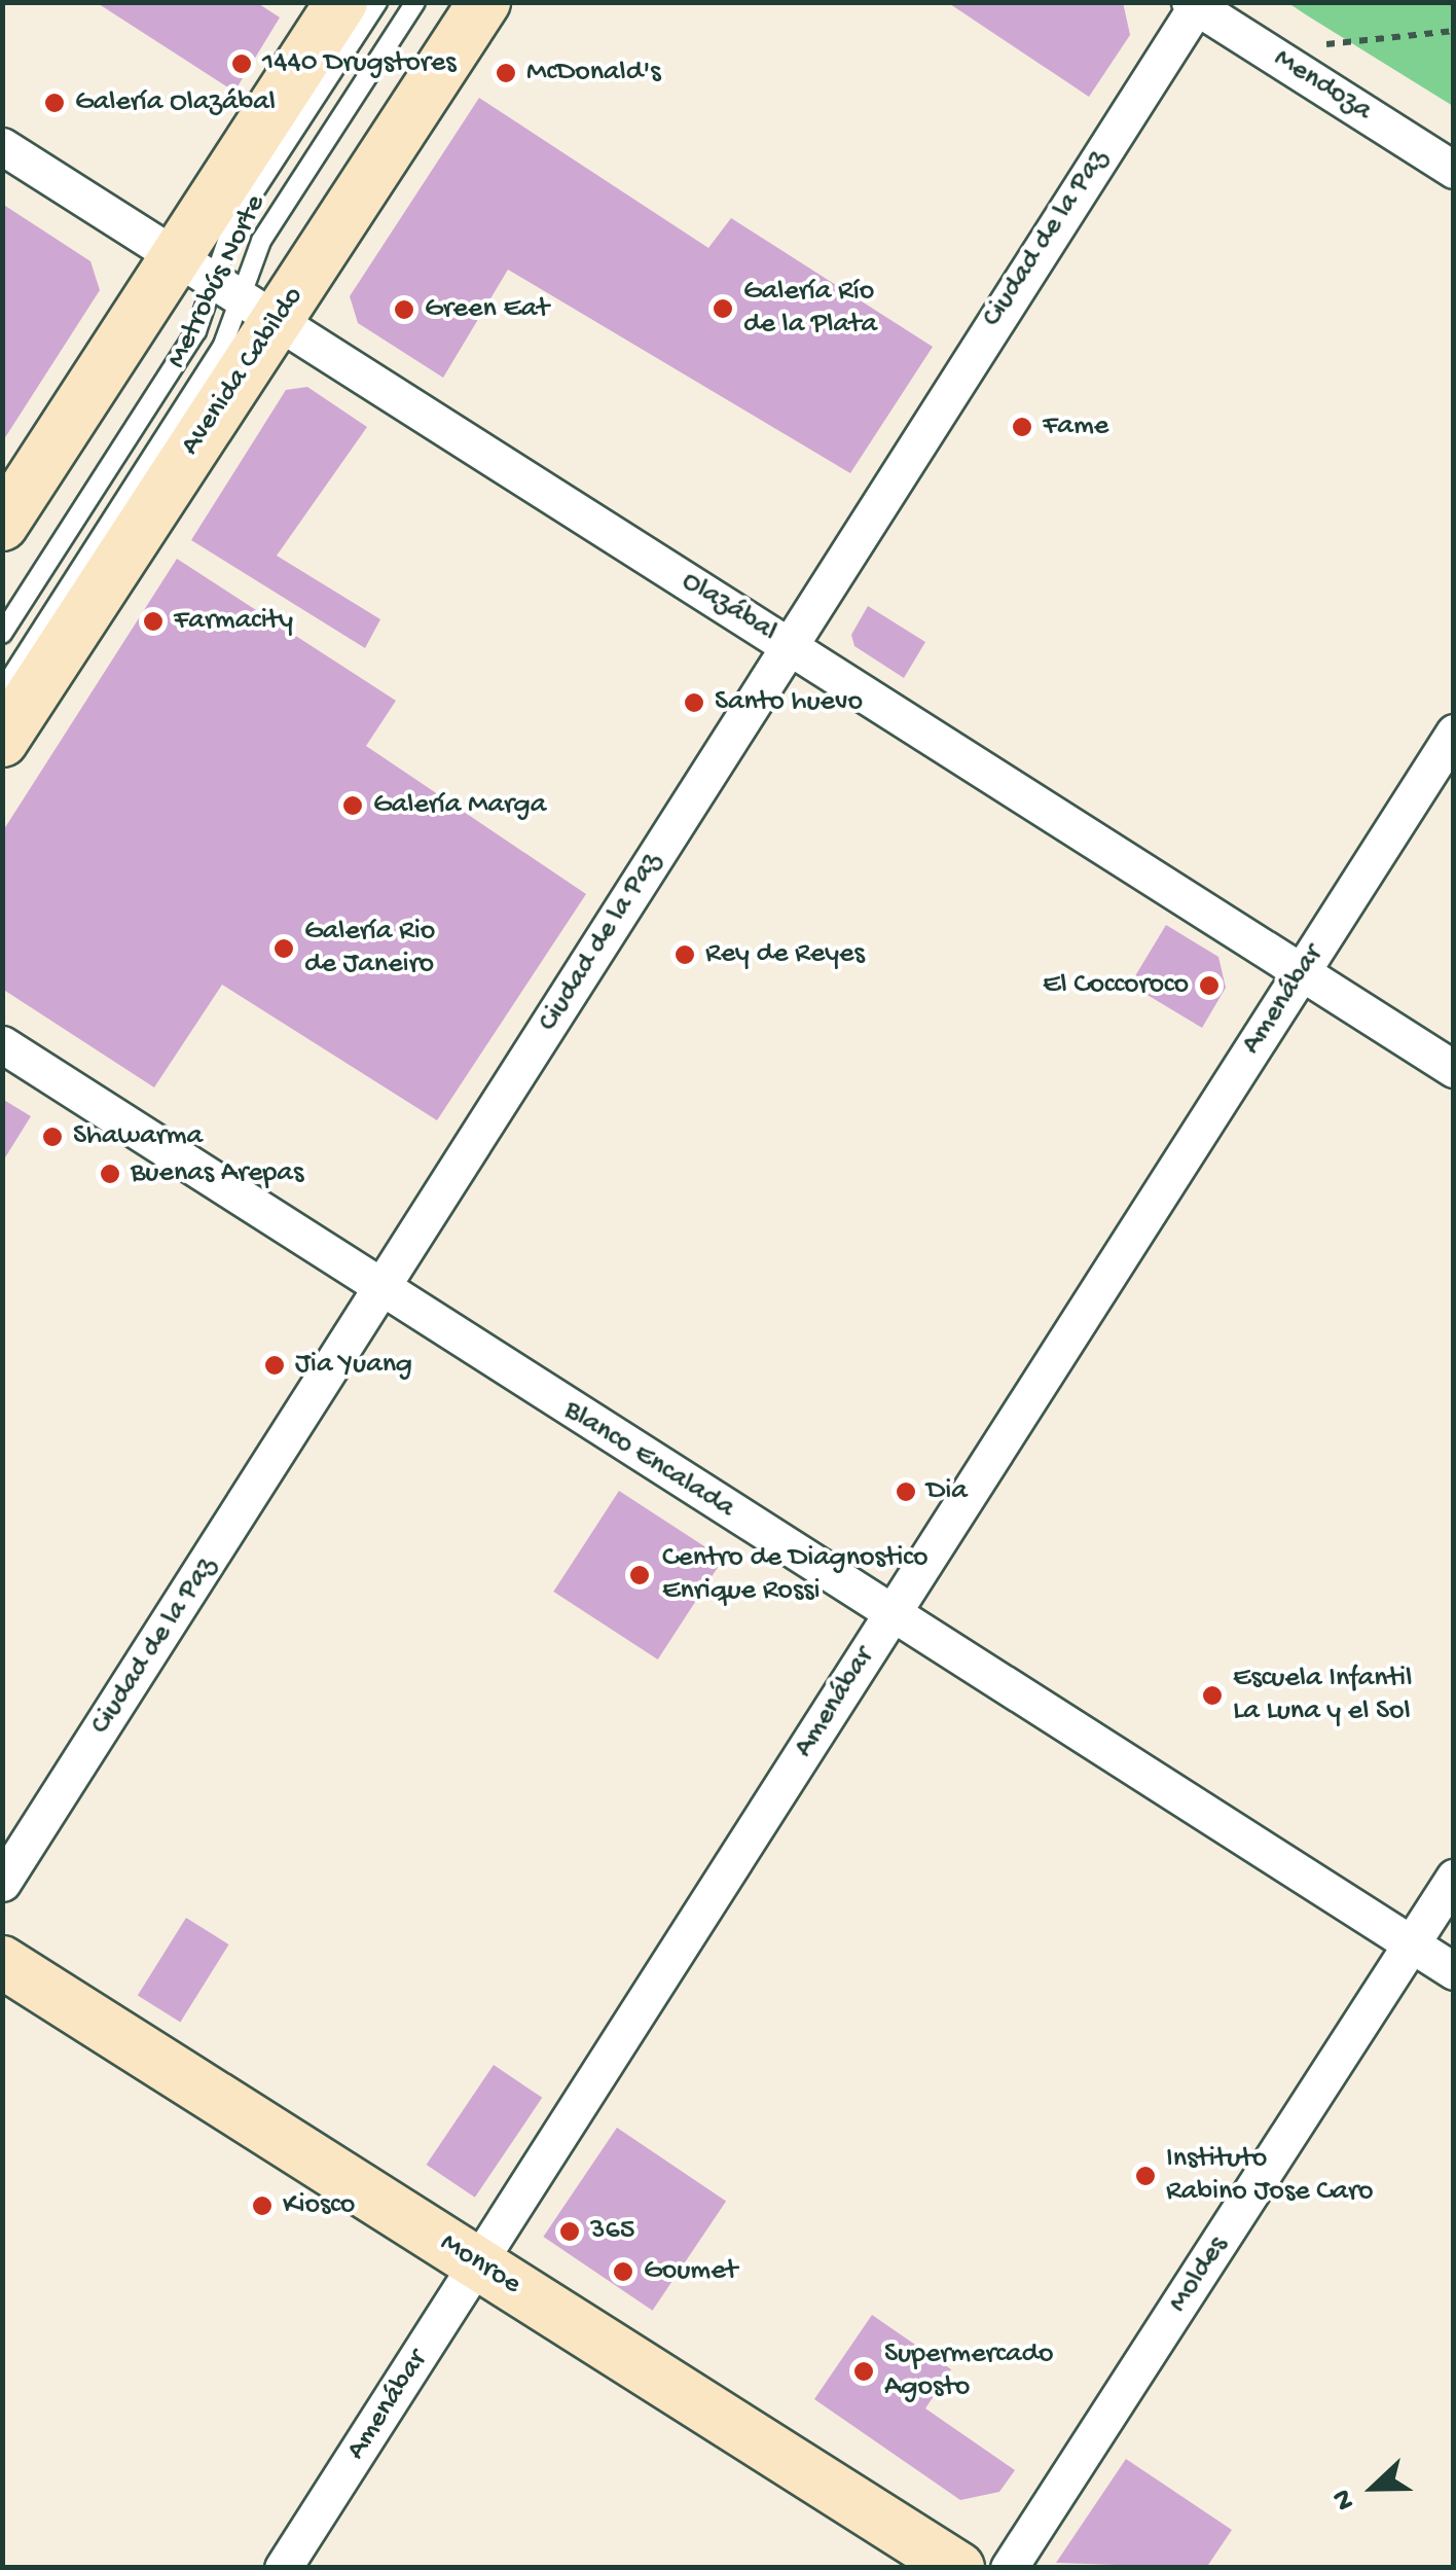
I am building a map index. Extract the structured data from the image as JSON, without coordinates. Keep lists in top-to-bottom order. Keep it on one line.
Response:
{"streets":{"main road":["Avenida Cabildo","Monroe"],"street":["Mendoza","Ciudad de la Paz","Olazábal","Amenábar","Blanco Encalada","Moldes"],"lane":["Metrobús Norte"]},"crossings":[["Mendoza","Ciudad de la Paz"],["Ciudad de la Paz","Olazábal"],["Ciudad de la Paz","Blanco Encalada"],["Metrobús Norte","Avenida Cabildo"],["Metrobús Norte","Olazábal"],["Avenida Cabildo","Olazábal"],["Olazábal","Amenábar"],["Amenábar","Blanco Encalada"],["Amenábar","Monroe"],["Blanco Encalada","Moldes"]],"places":["1440 Drugstores","McDonald's","Galería Olazábal","Galería Río de la Plata","Green Eat","Fame","Farmacity","Santo huevo","Galería Marga","Galería Rio de Janeiro","Rey de Reyes","El Coccoroco","Shawarma","Buenas Arepas","Jia Yuang","Dia","Centro de Diagnostico Enrique Rossi","Escuela Infantil La Luna y el Sol","Instituto Rabino Jose Caro","Kiosco","365","Goumet","Supermercado Agosto"],"north":"left"}
